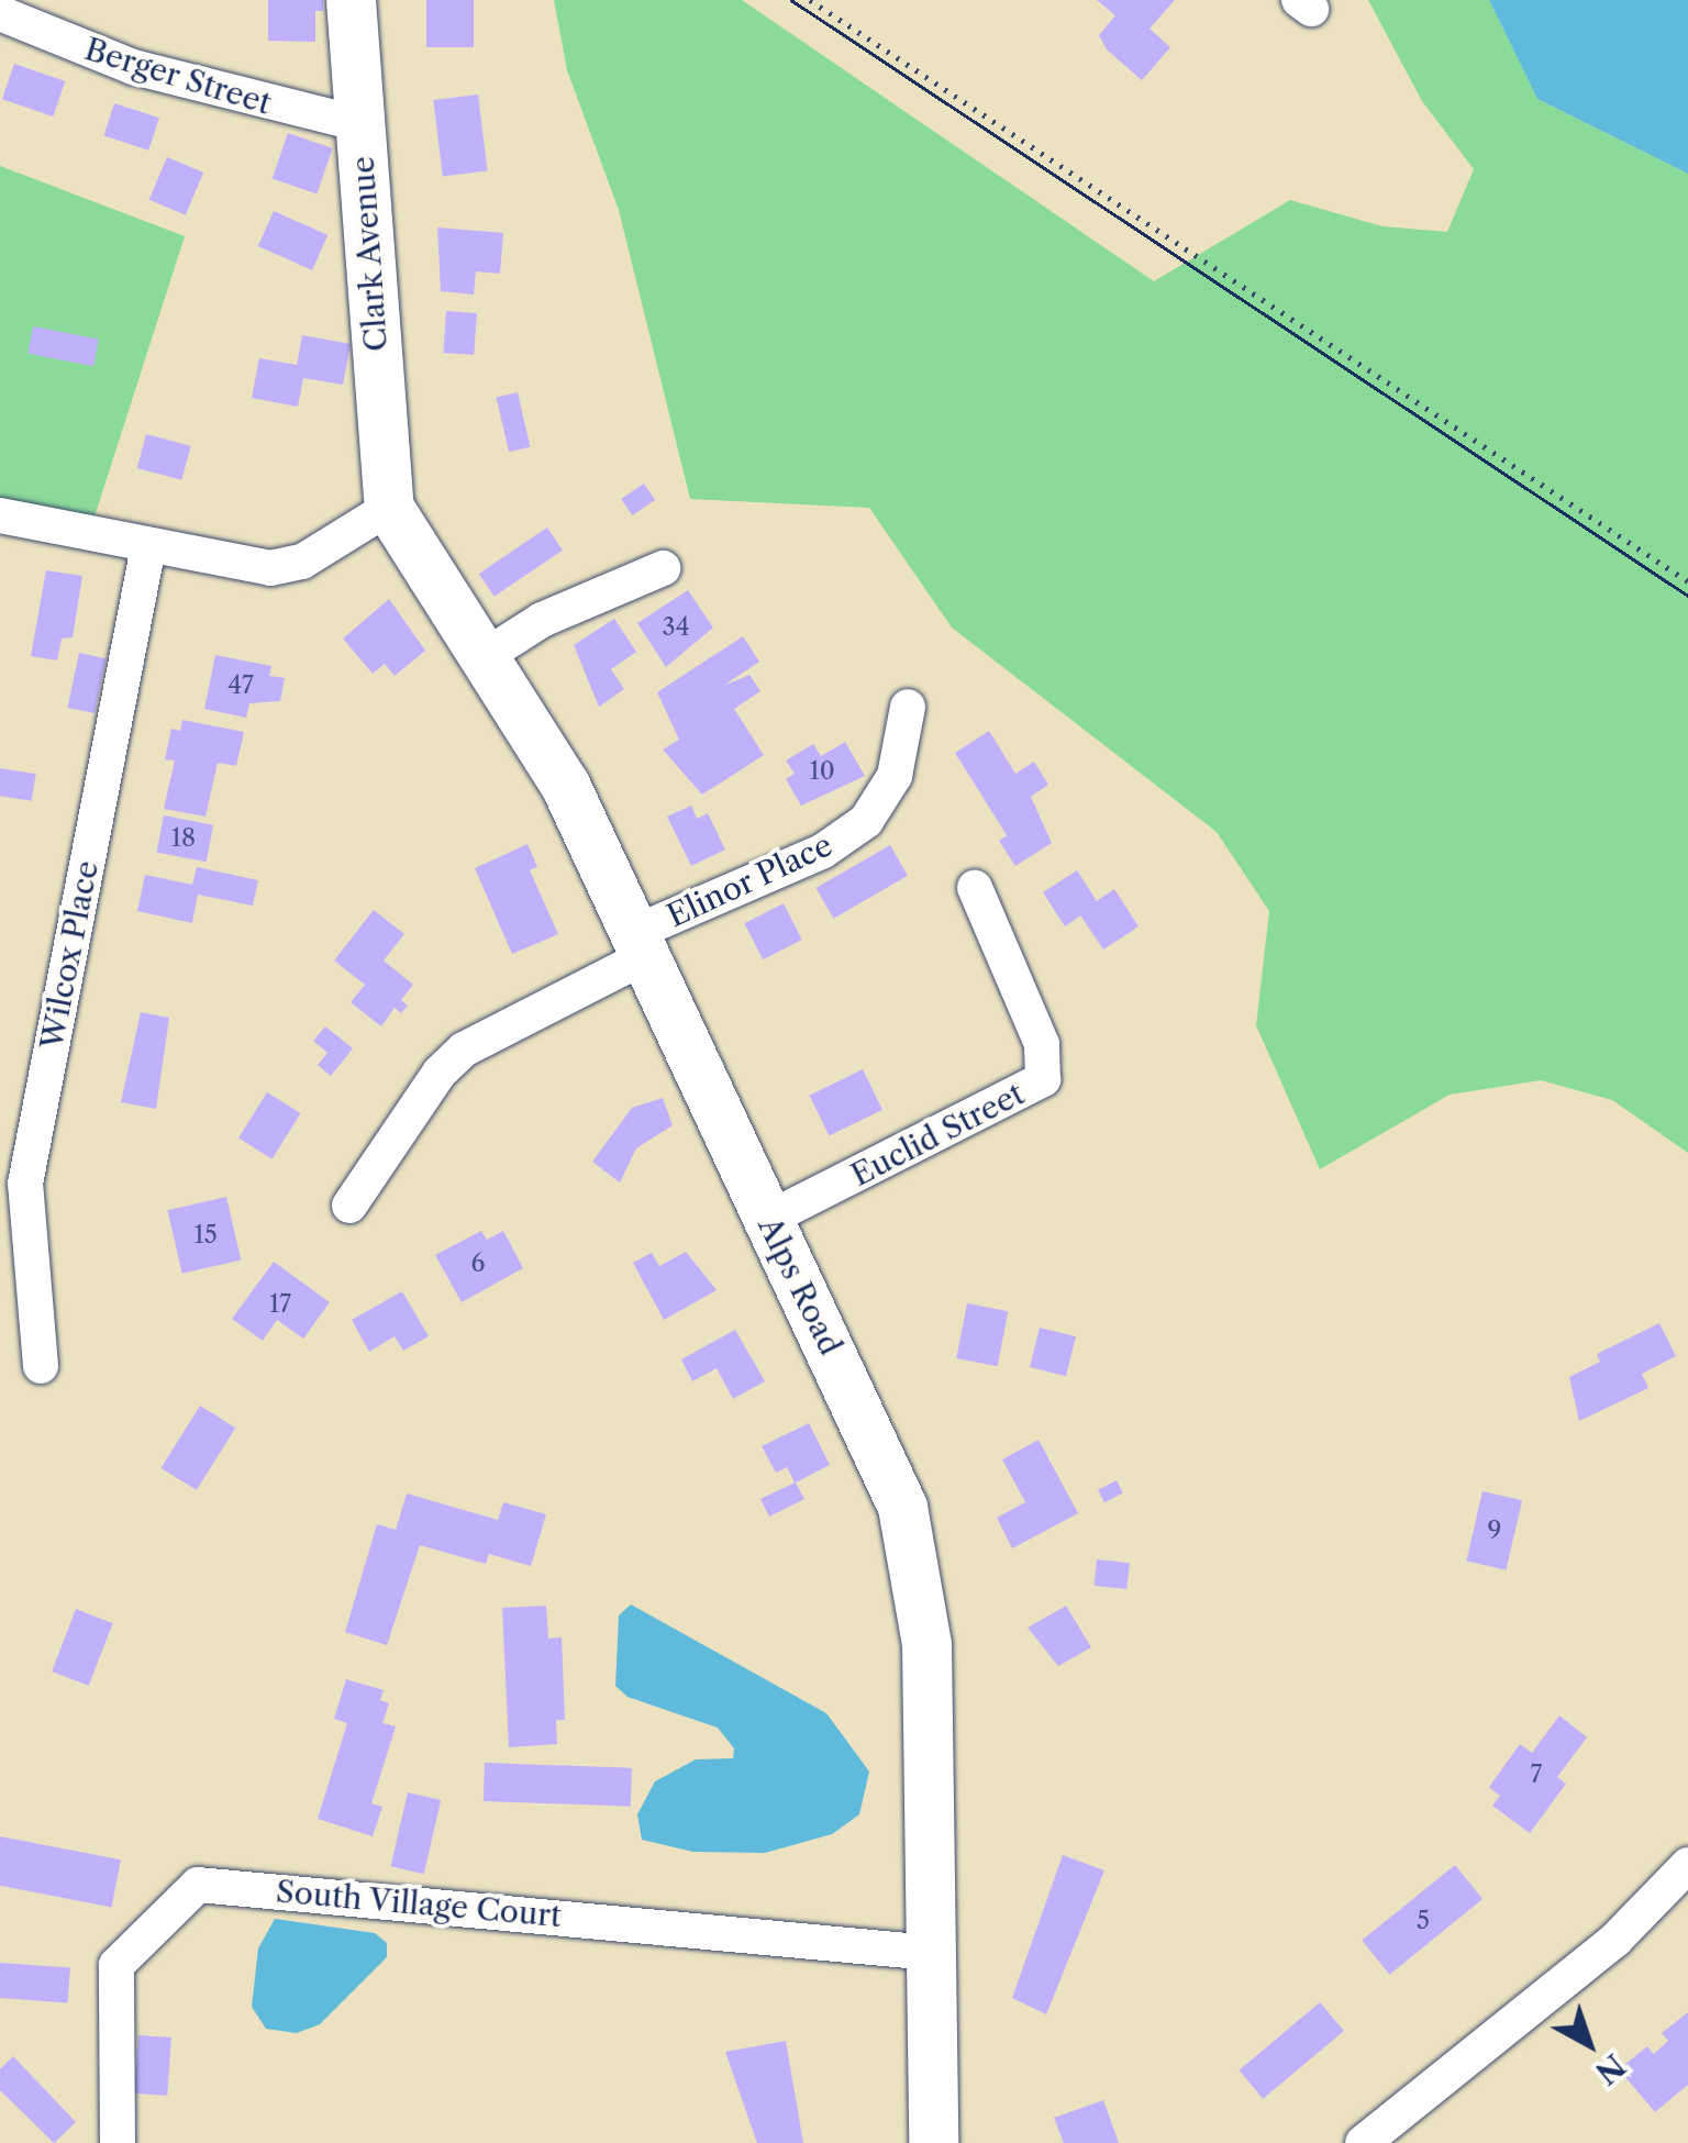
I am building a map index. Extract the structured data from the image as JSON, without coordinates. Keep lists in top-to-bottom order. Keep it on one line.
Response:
{"streets":{"street":["Berger Street","Clark Avenue","Elinor Place","Wilcox Place","Euclid Street","Alps Road","South Village Court"]},"crossings":[["Berger Street","Clark Avenue"],["Clark Avenue","Alps Road"],["Elinor Place","Alps Road"],["Euclid Street","Alps Road"],["Alps Road","South Village Court"]],"house_numbers":["34","47","10","18","15","6","17","9","7","5"],"north":"bottom right"}
